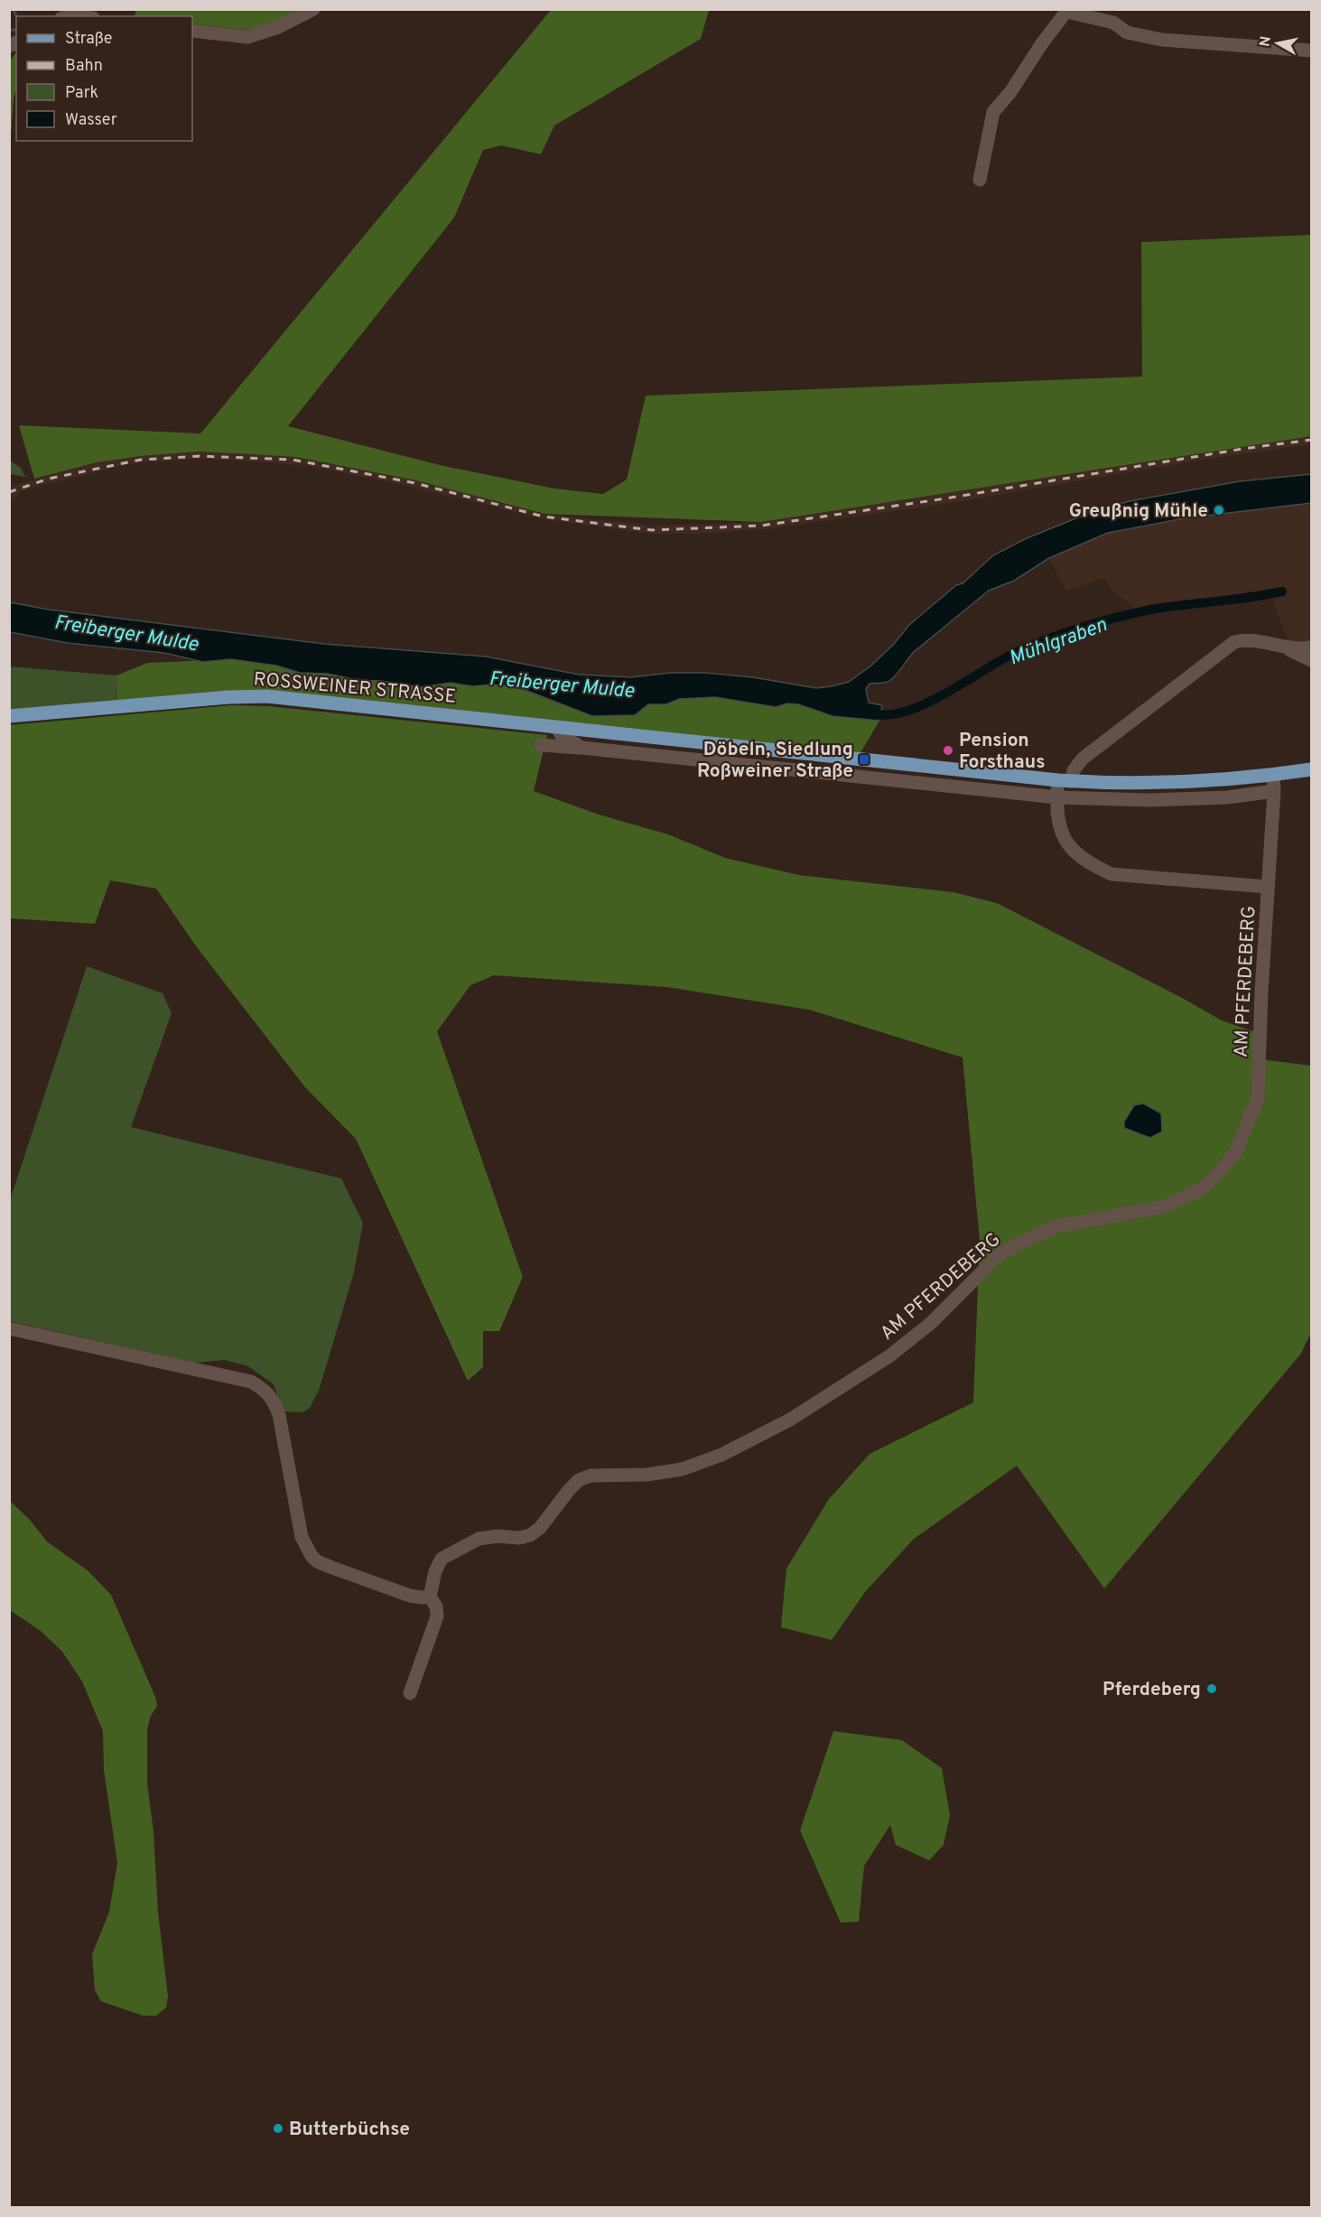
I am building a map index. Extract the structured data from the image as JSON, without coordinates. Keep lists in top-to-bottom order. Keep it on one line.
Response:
{"streets":{"main road":["ROSSWEINER STRASSE"],"street":["AM PFERDEBERG"]},"crossings":[["ROSSWEINER STRASSE","AM PFERDEBERG"]],"water":["Freiberger Mulde","Mühlgraben"],"places":{"other":["Greußnig Mühle","Pension Forsthaus","Pferdeberg","Butterbüchse"],"transit":["Döbeln, Siedlung Roßweiner Straße"]},"legend":["Straße","Bahn","Park","Wasser"],"north":"left"}
